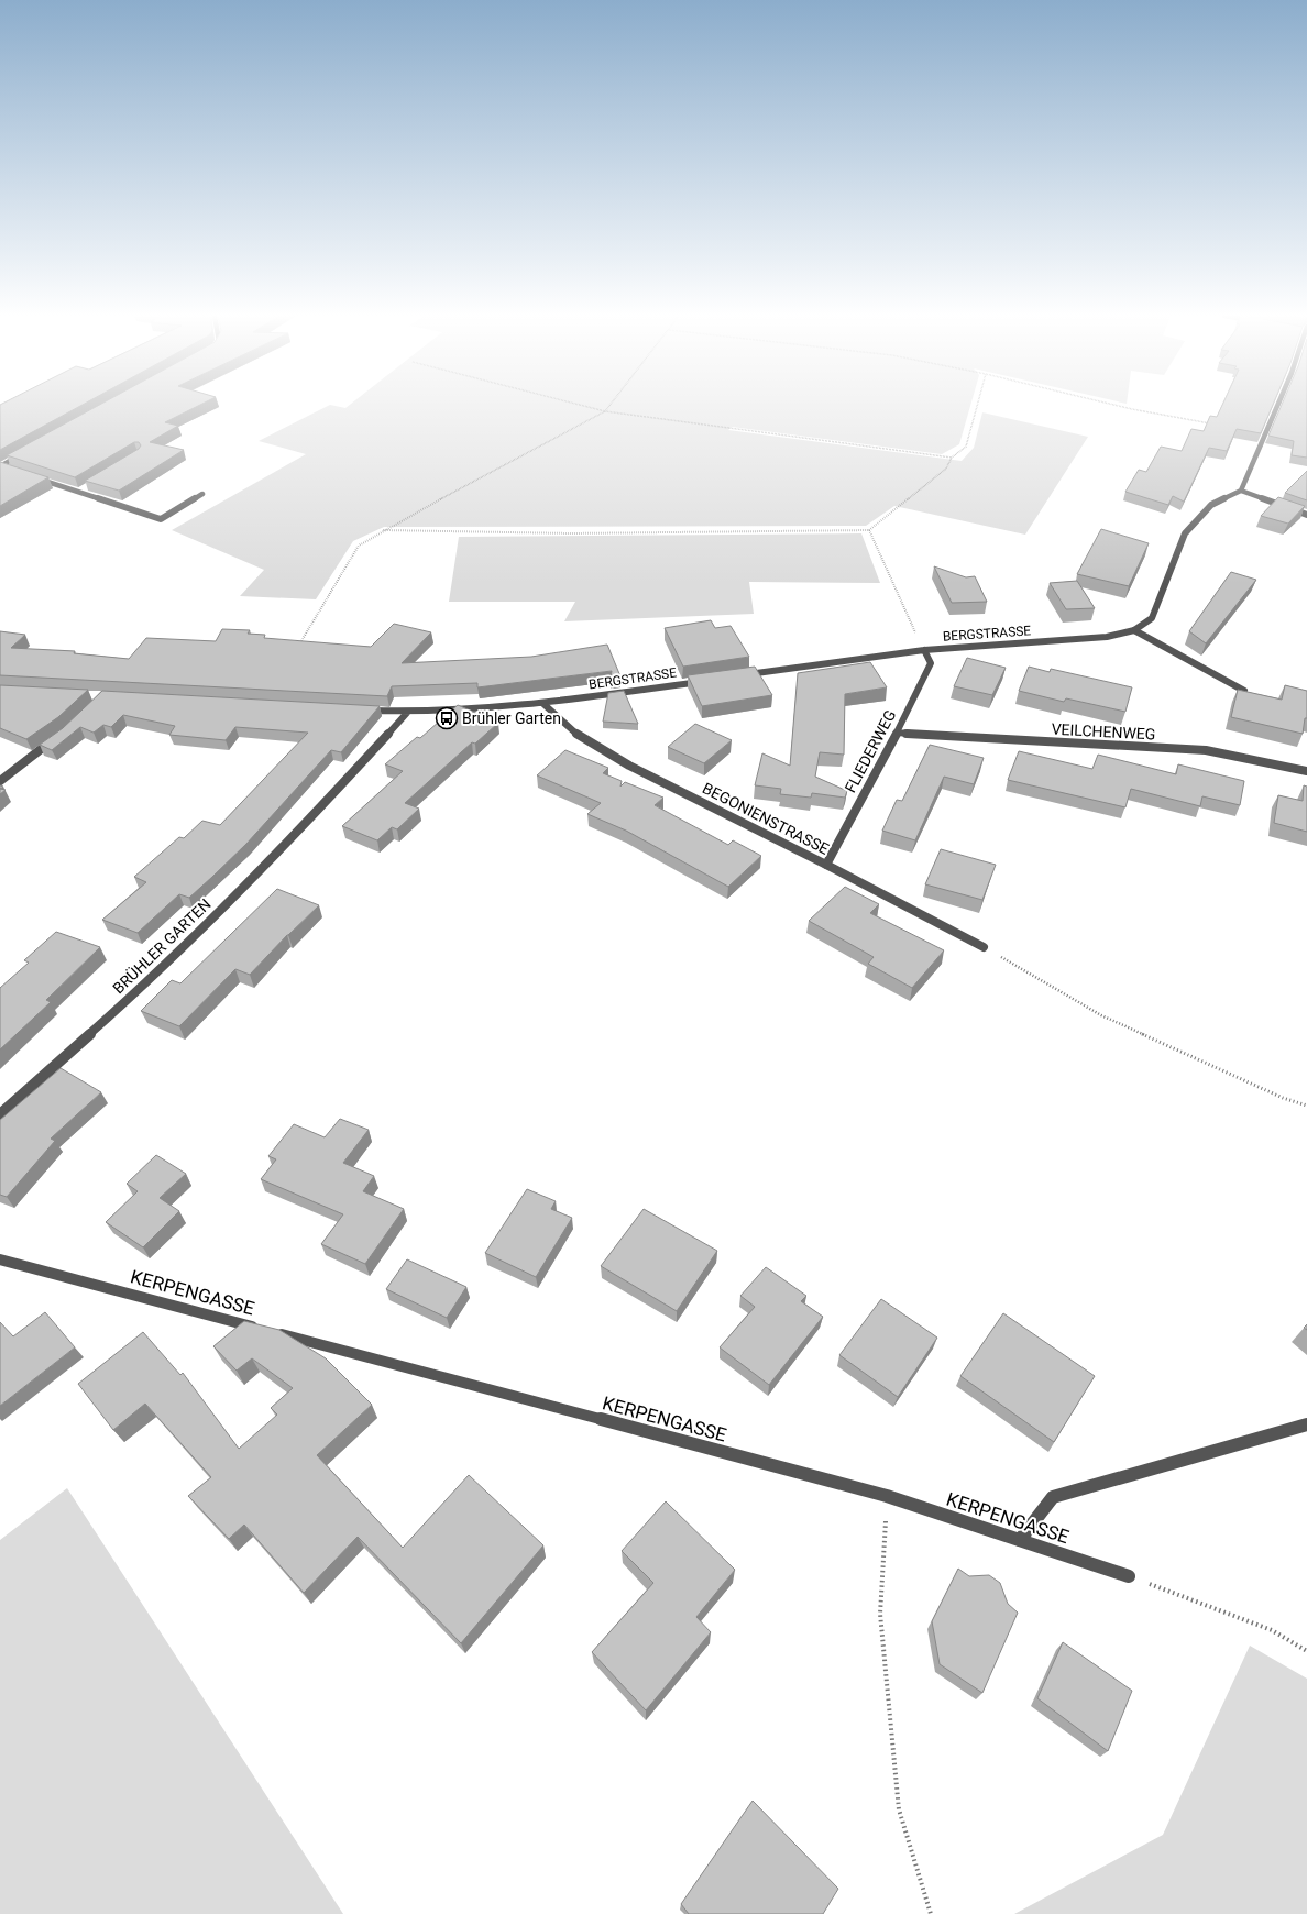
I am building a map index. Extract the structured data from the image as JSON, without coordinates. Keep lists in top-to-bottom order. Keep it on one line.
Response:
{"streets":{"street":["BERGSTRASSE","VEILCHENWEG","FLIEDERWEG","BEGONIENSTRASSE","BRÜHLER GARTEN","KERPENGASSE"]},"crossings":[["BERGSTRASSE","FLIEDERWEG"],["BERGSTRASSE","BEGONIENSTRASSE"],["BERGSTRASSE","BRÜHLER GARTEN"],["VEILCHENWEG","FLIEDERWEG"],["FLIEDERWEG","BEGONIENSTRASSE"]],"places":{"bus stop":["Brühler Garten"]}}
